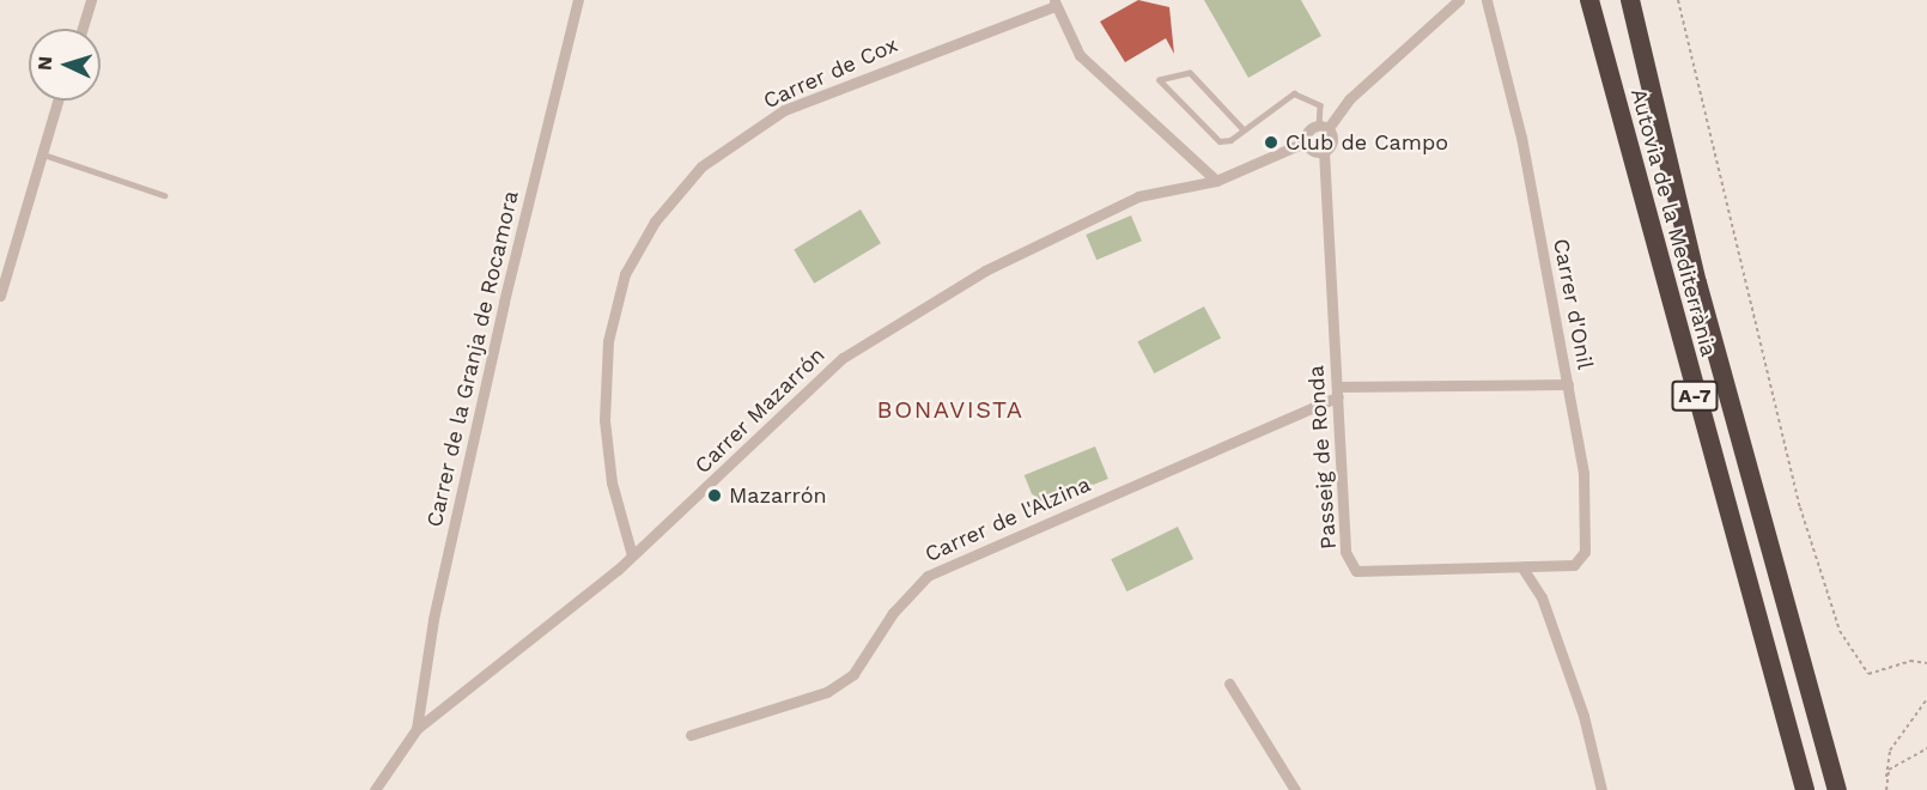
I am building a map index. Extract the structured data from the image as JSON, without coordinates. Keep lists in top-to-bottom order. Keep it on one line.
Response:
{"streets":{"highway":["Autovia de la Mediterrània","A-7"],"street":["Carrer de Cox","Carrer d'Onil","Carrer de la Granja de Rocamora","Carrer Mazarrón","Passeig de Ronda","Carrer de l'Alzina"]},"crossings":[["Carrer de Cox","Carrer Mazarrón"],["Carrer d'Onil","Passeig de Ronda"],["Carrer d'Onil","Carrer de l'Alzina"],["Carrer de la Granja de Rocamora","Carrer Mazarrón"],["Passeig de Ronda","Carrer de l'Alzina"]],"districts":["BONAVISTA"],"places":["Club de Campo","Mazarrón"],"north":"left"}
